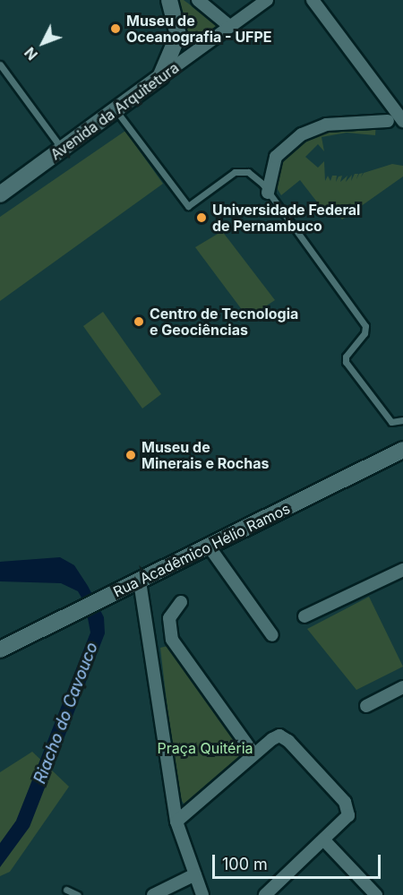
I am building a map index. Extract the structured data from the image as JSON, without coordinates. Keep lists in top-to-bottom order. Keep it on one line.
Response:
{"streets":{"street":["Avenida da Arquitetura","Rua Acadêmico Hélio Ramos"]},"water":["Riacho do Cavouco"],"parks":["Praça Quitéria"],"places":["Museu de Oceanografia - UFPE","Universidade Federal de Pernambuco","Centro de Tecnologia e Geociências","Museu de Minerais e Rochas"],"scale_bar":"100 m","north":"bottom left"}
